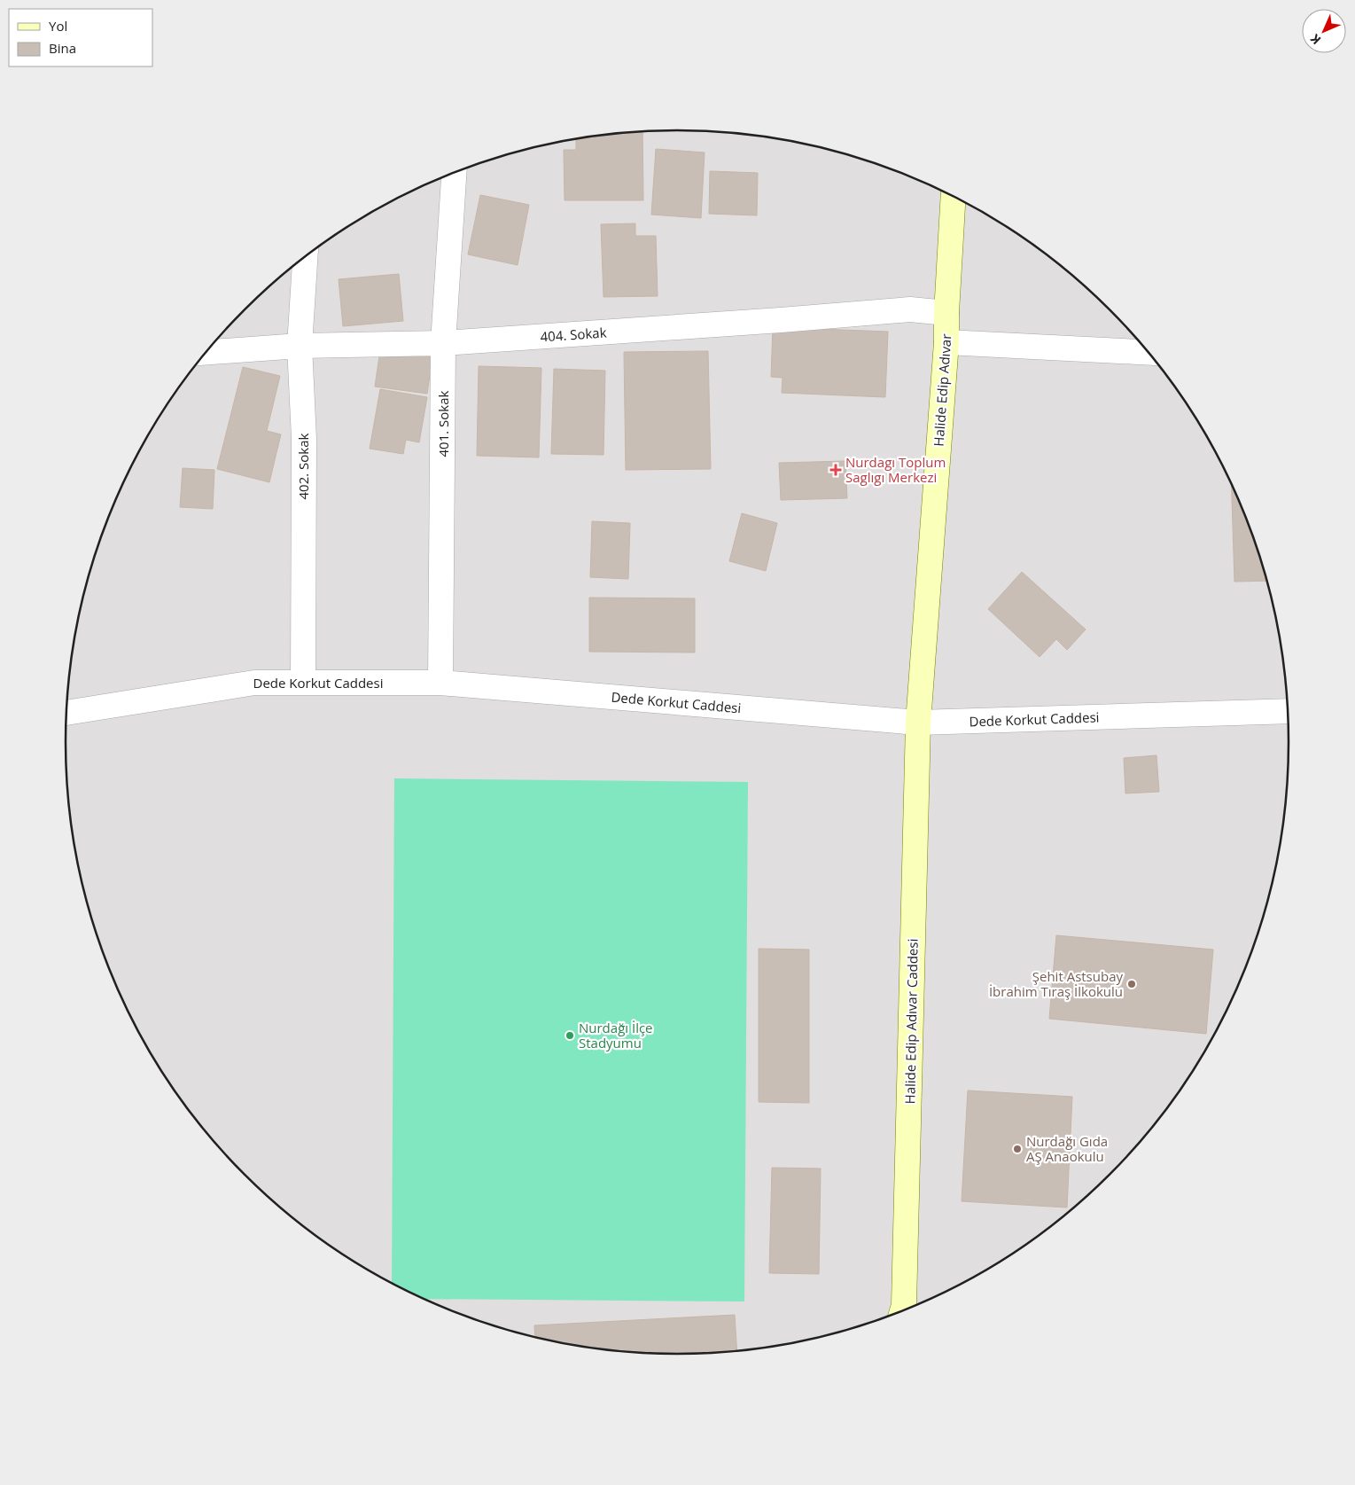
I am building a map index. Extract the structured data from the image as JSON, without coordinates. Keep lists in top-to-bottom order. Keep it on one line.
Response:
{"streets":{"street":["404. Sokak","Halide Edip Adıvar","401. Sokak","402. Sokak","Dede Korkut Caddesi","Halide Edip Adıvar Caddesi"]},"crossings":[["404. Sokak","Halide Edip Adıvar"],["404. Sokak","401. Sokak"],["404. Sokak","402. Sokak"],["Halide Edip Adıvar","Dede Korkut Caddesi"],["Halide Edip Adıvar","Halide Edip Adıvar Caddesi"],["401. Sokak","Dede Korkut Caddesi"],["402. Sokak","Dede Korkut Caddesi"],["Dede Korkut Caddesi","Halide Edip Adıvar Caddesi"]],"places":{"health":["Nurdagı Toplum Saglıgı Merkezi"],"other":["Şehit Astsubay İbrahim Tıraş İlkokulu","Nurdağı İlçe Stadyumu","Nurdağı Gıda AŞ Anaokulu"]},"legend":["Yol","Bina"],"north":"bottom left"}
